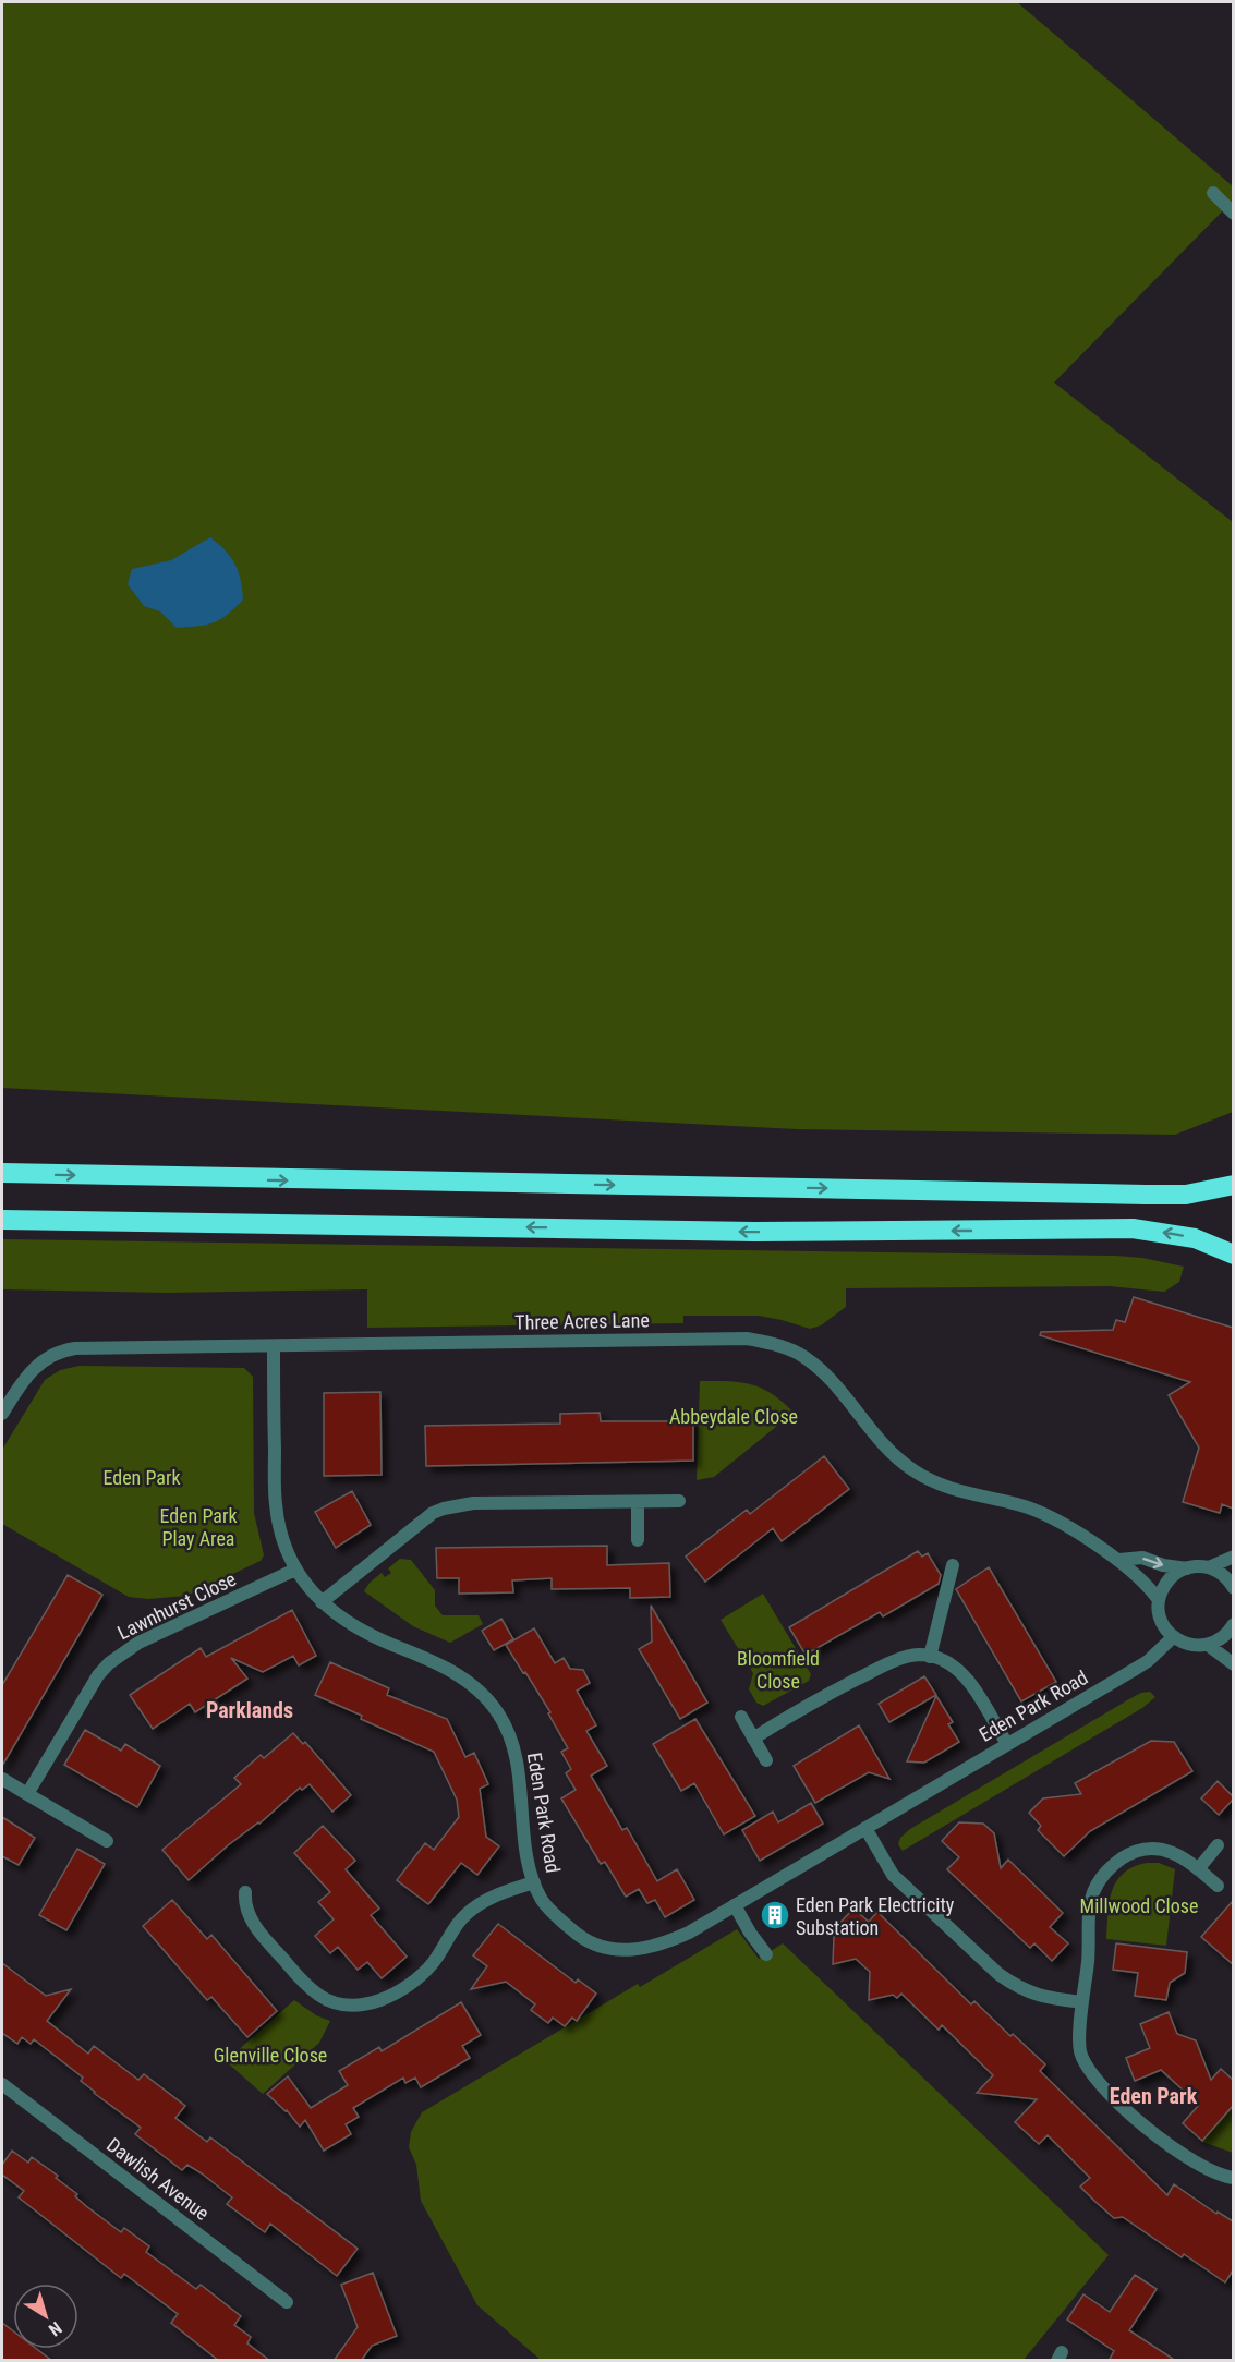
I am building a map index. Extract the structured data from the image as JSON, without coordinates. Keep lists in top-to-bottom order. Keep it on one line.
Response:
{"streets":{"street":["Three Acres Lane","Lawnhurst Close","Eden Park Road","Dawlish Avenue"]},"crossings":[["Three Acres Lane","Eden Park Road"],["Lawnhurst Close","Eden Park Road"]],"districts":["Parklands","Eden Park"],"parks":["Abbeydale Close","Eden Park","Eden Park Play Area","Bloomfield Close","Millwood Close","Glenville Close"],"places":{"building":["Eden Park Electricity Substation"]},"north":"bottom right"}
